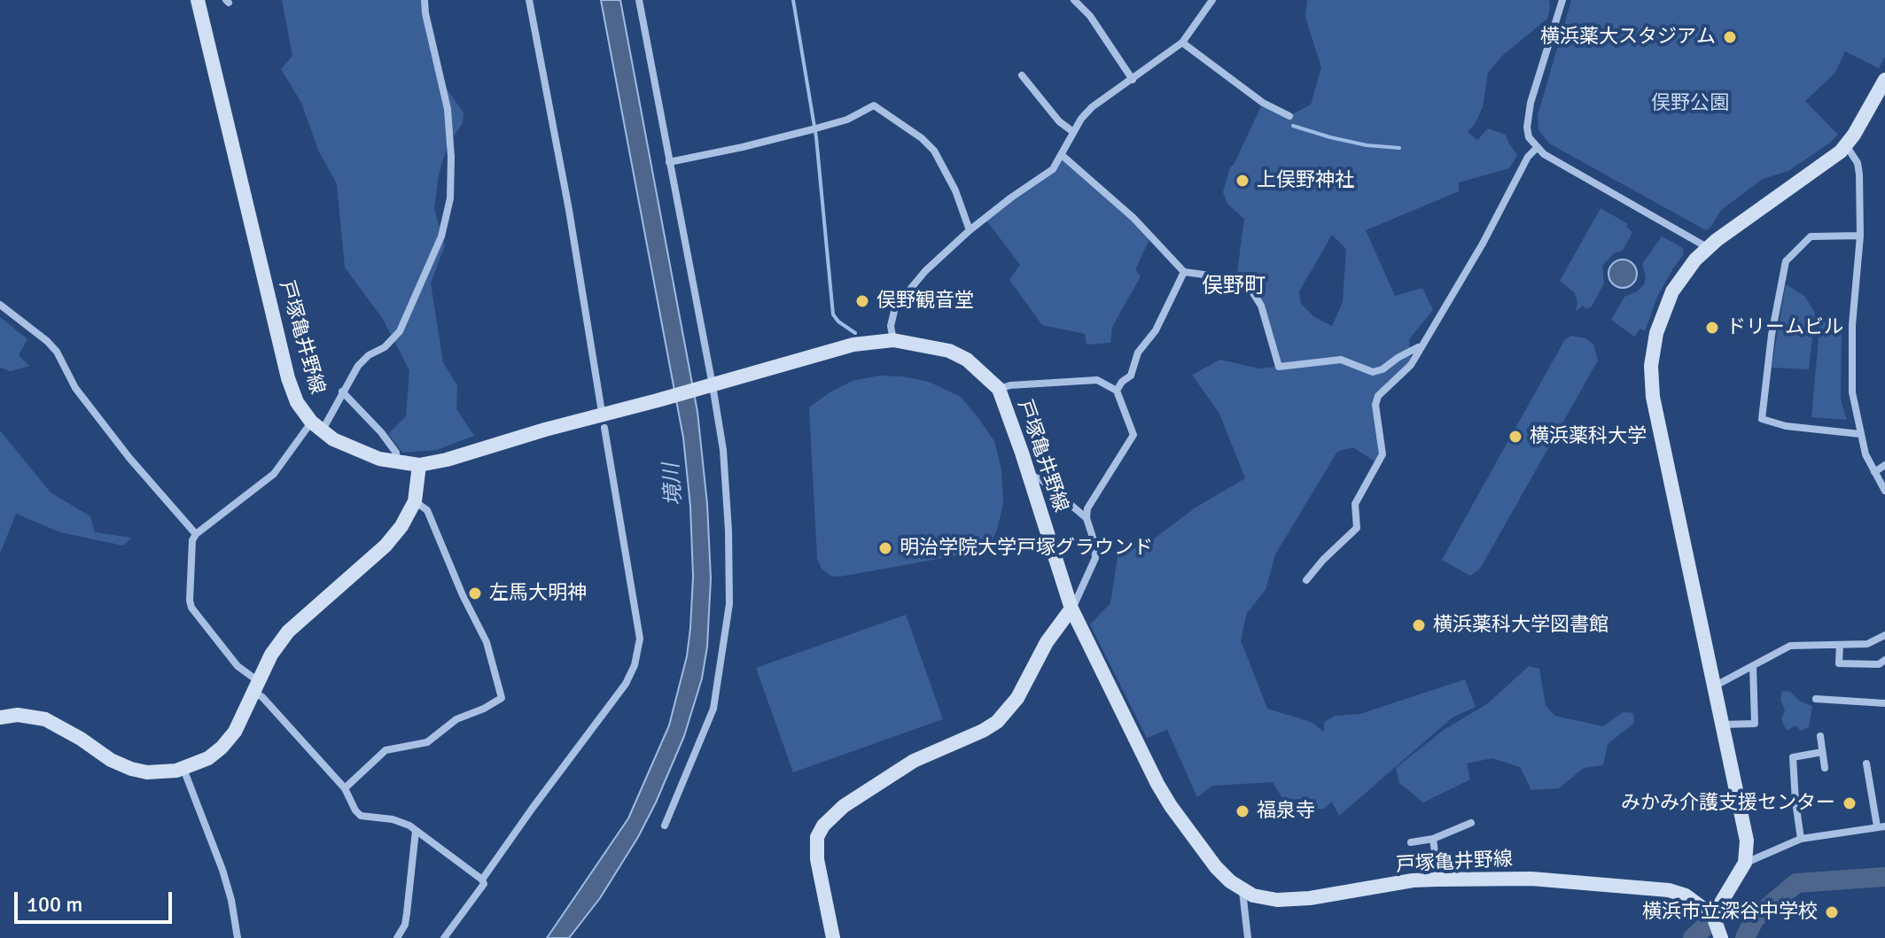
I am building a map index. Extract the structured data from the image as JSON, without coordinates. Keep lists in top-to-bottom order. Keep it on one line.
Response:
{"streets":{"main road":["戸塚亀井野線"]},"districts":["俣野町"],"water":["境川"],"parks":["俣野公園"],"places":["横浜薬大スタジアム","上俣野神社","俣野観音堂","ドリームビル","横浜薬科大学","明治学院大学戸塚グラウンド","左馬大明神","横浜薬科大学図書館","みかみ介護支援センター","福泉寺","横浜市立深谷中学校"],"scale_bar":"100 m"}
